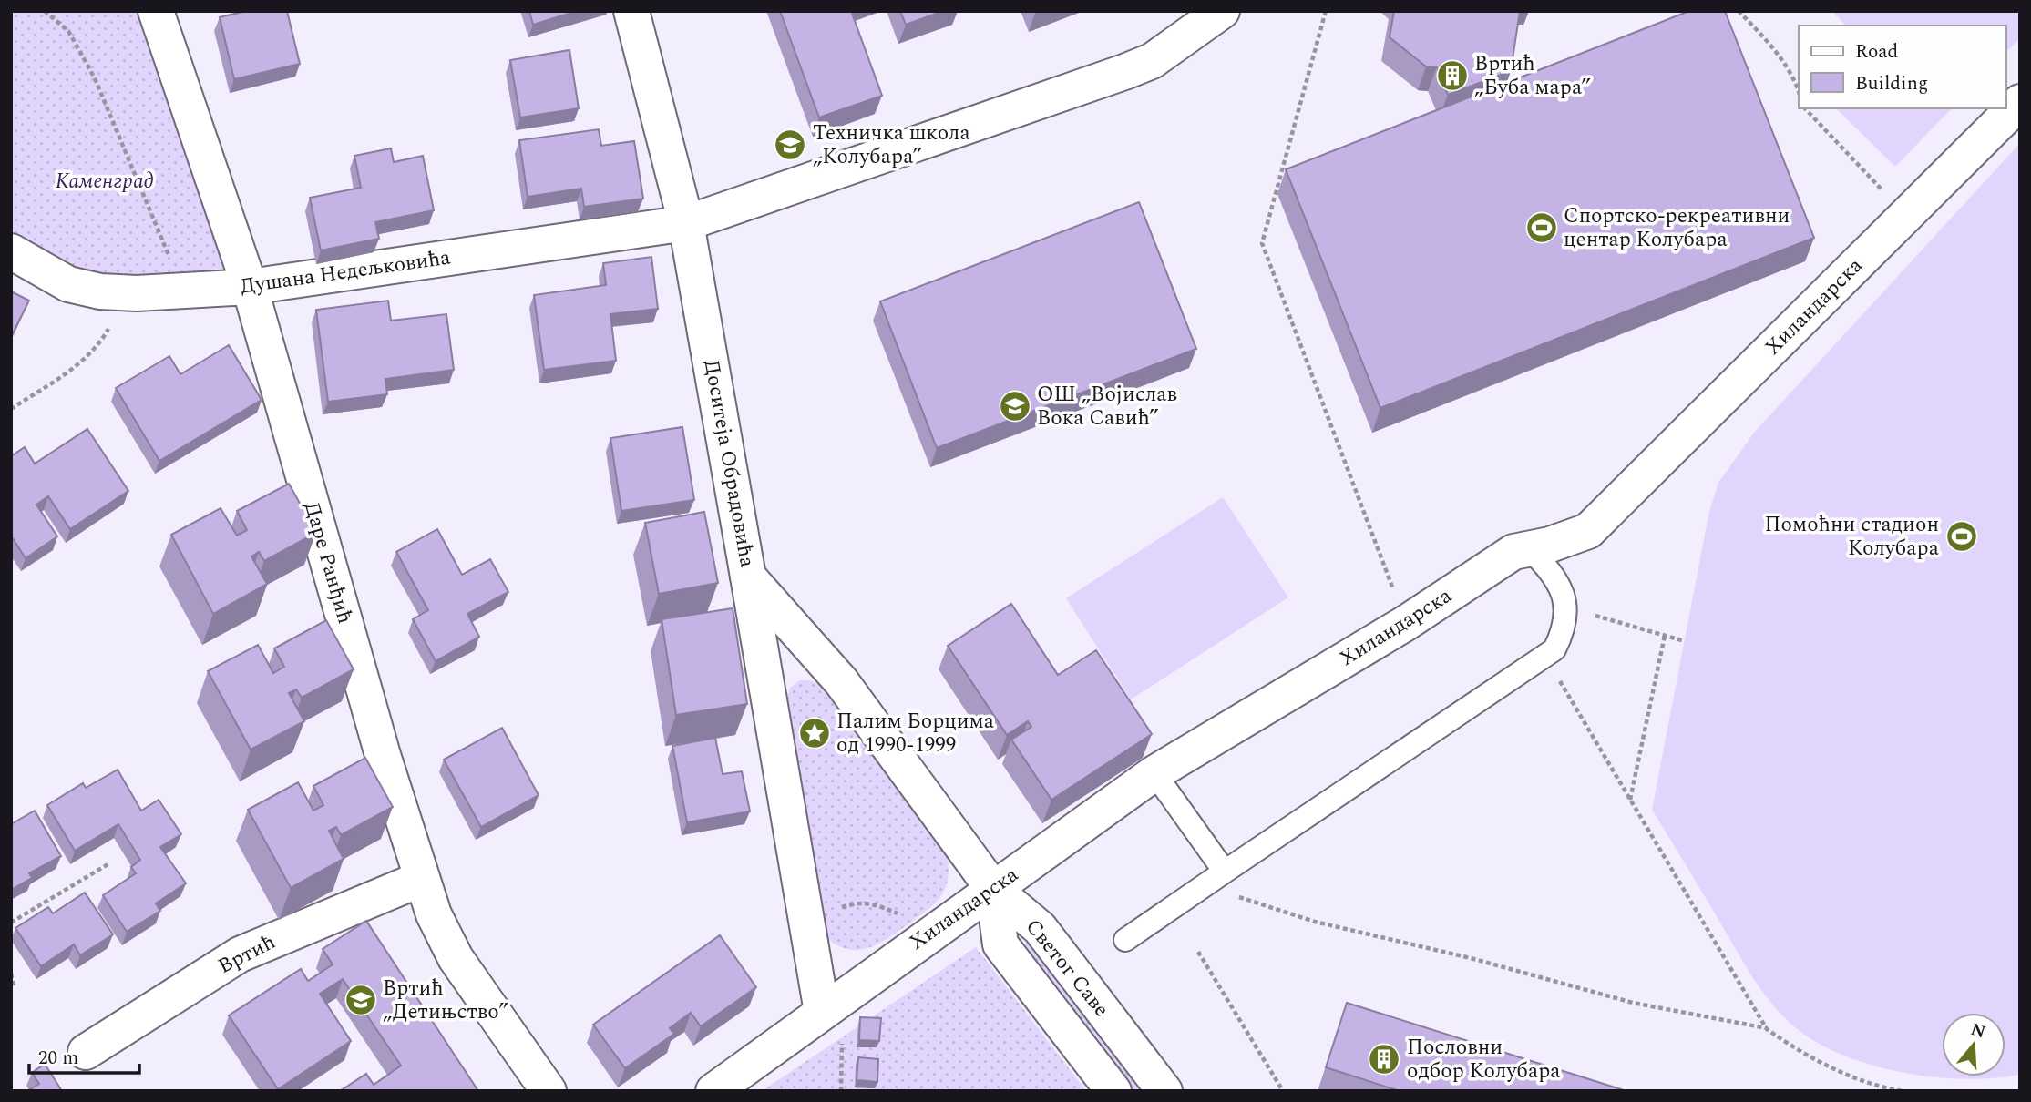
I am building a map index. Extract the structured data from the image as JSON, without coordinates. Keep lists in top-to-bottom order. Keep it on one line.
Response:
{"streets":{"street":["Душана Недељковића","Хиландарска","Доситеја Обрадовића","Даре Ранђић","Вртић","Светог Саве"]},"crossings":[["Душана Недељковића","Доситеја Обрадовића"],["Душана Недељковића","Даре Ранђић"],["Хиландарска","Доситеја Обрадовића"],["Хиландарска","Светог Саве"],["Доситеја Обрадовића","Светог Саве"],["Даре Ранђић","Вртић"]],"parks":["Каменград"],"places":{"building":["Вртић „Буба мара”","Пословни одбор Колубара"],"school or university":["Техничка школа „Колубара”","ОШ „Војислав Вока Савић”","Вртић „Детињство”"],"sports":["Спортско-рекреативни центар Колубара","Помоћни стадион Колубара"],"place":["Палим Борцима од 1990-1999"]},"legend":["Road","Building"],"scale_bar":"20 m","north":"top"}
